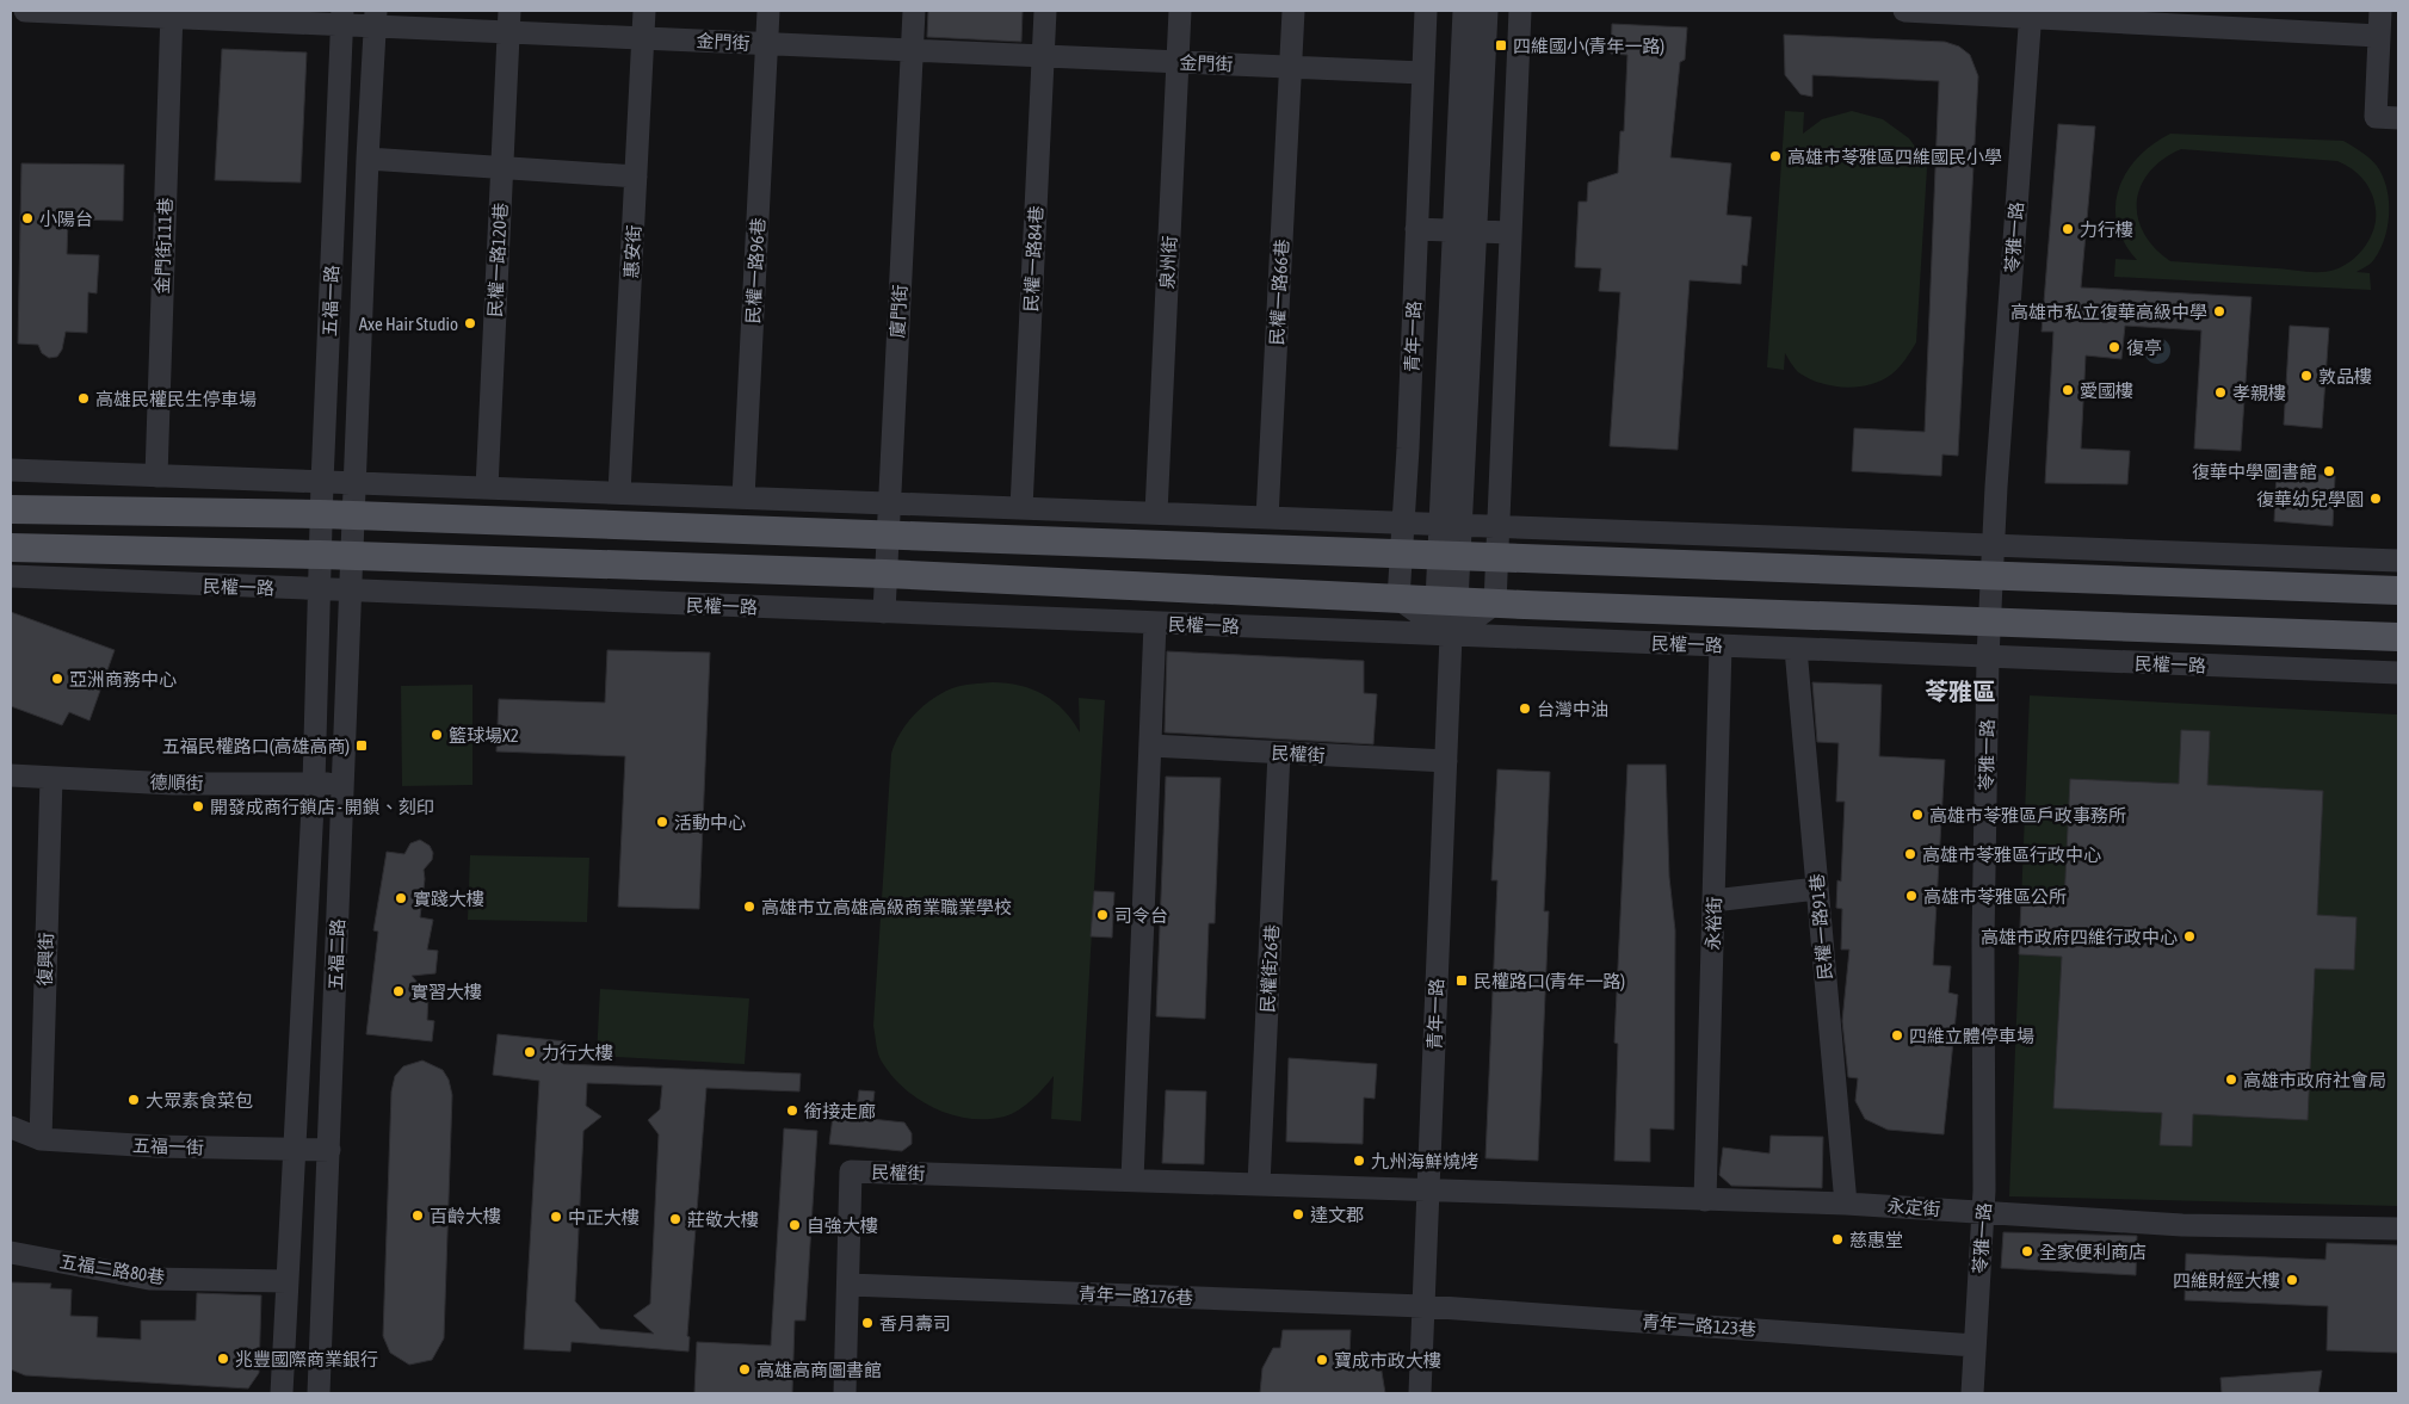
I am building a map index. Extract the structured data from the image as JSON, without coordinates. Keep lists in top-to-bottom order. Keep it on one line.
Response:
{"streets":{"main road":["民權一路"],"street":["金門街","苓雅一路","金門街111巷","惠安街","民權一路84巷","民權一路120巷","泉州街","民權一路96巷","民權一路66巷","五福一路","廈門街","青年一路","民權街","德順街","永裕街","民權一路91巷","五福二路","復興街","民權街26巷","五福一街","永定街","五福二路80巷","青年一路176巷","青年一路123巷"]},"crossings":[["金門街","金門街111巷"],["金門街","惠安街"],["金門街","民權一路84巷"],["金門街","民權一路120巷"],["金門街","泉州街"],["金門街","民權一路96巷"],["金門街","民權一路66巷"],["金門街","五福一路"],["金門街","廈門街"],["金門街","青年一路"],["苓雅一路","民權一路"],["苓雅一路","永定街"],["苓雅一路","青年一路123巷"],["五福一路","民權一路"],["五福一路","五福二路"],["廈門街","民權一路"],["青年一路","民權一路"],["青年一路","民權街"],["青年一路","永定街"],["青年一路","青年一路176巷"],["青年一路","青年一路123巷"],["民權一路","永裕街"],["民權一路","民權一路91巷"],["民權一路","五福二路"],["民權街","民權街26巷"],["民權街","永定街"],["民權街","青年一路176巷"],["德順街","五福二路"],["德順街","復興街"],["永裕街","永定街"],["民權一路91巷","永定街"],["五福二路","五福一街"],["五福二路","五福二路80巷"],["復興街","五福一街"],["青年一路176巷","青年一路123巷"]],"districts":["苓雅區"],"places":{"transit":["四維國小(青年一路)","五福民權路口(高雄高商)","民權路口(青年一路)"],"other":["高雄市苓雅區四維國民小學","小陽台","力行樓","高雄市私立復華高級中學","Axe Hair Studio","復亭","敦品樓","愛國樓","孝親樓","高雄民權民生停車場","復華中學圖書館","復華幼兒學園","亞洲商務中心","台灣中油","籃球場X2","開發成商行鎖店 - 開鎖、刻印","高雄市苓雅區戶政事務所","活動中心","高雄市苓雅區行政中心","高雄市苓雅區公所","實踐大樓","高雄市立高雄高級商業職業學校","司令台","高雄市政府四維行政中心","實習大樓","四維立體停車場","力行大樓","高雄市政府社會局","大眾素食菜包","銜接走廊","九州海鮮燒烤","達文郡","百齡大樓","中正大樓","莊敬大樓","自強大樓","慈惠堂","全家便利商店","四維財經大樓","香月壽司","兆豐國際商業銀行","寶成市政大樓","高雄高商圖書館"]}}
